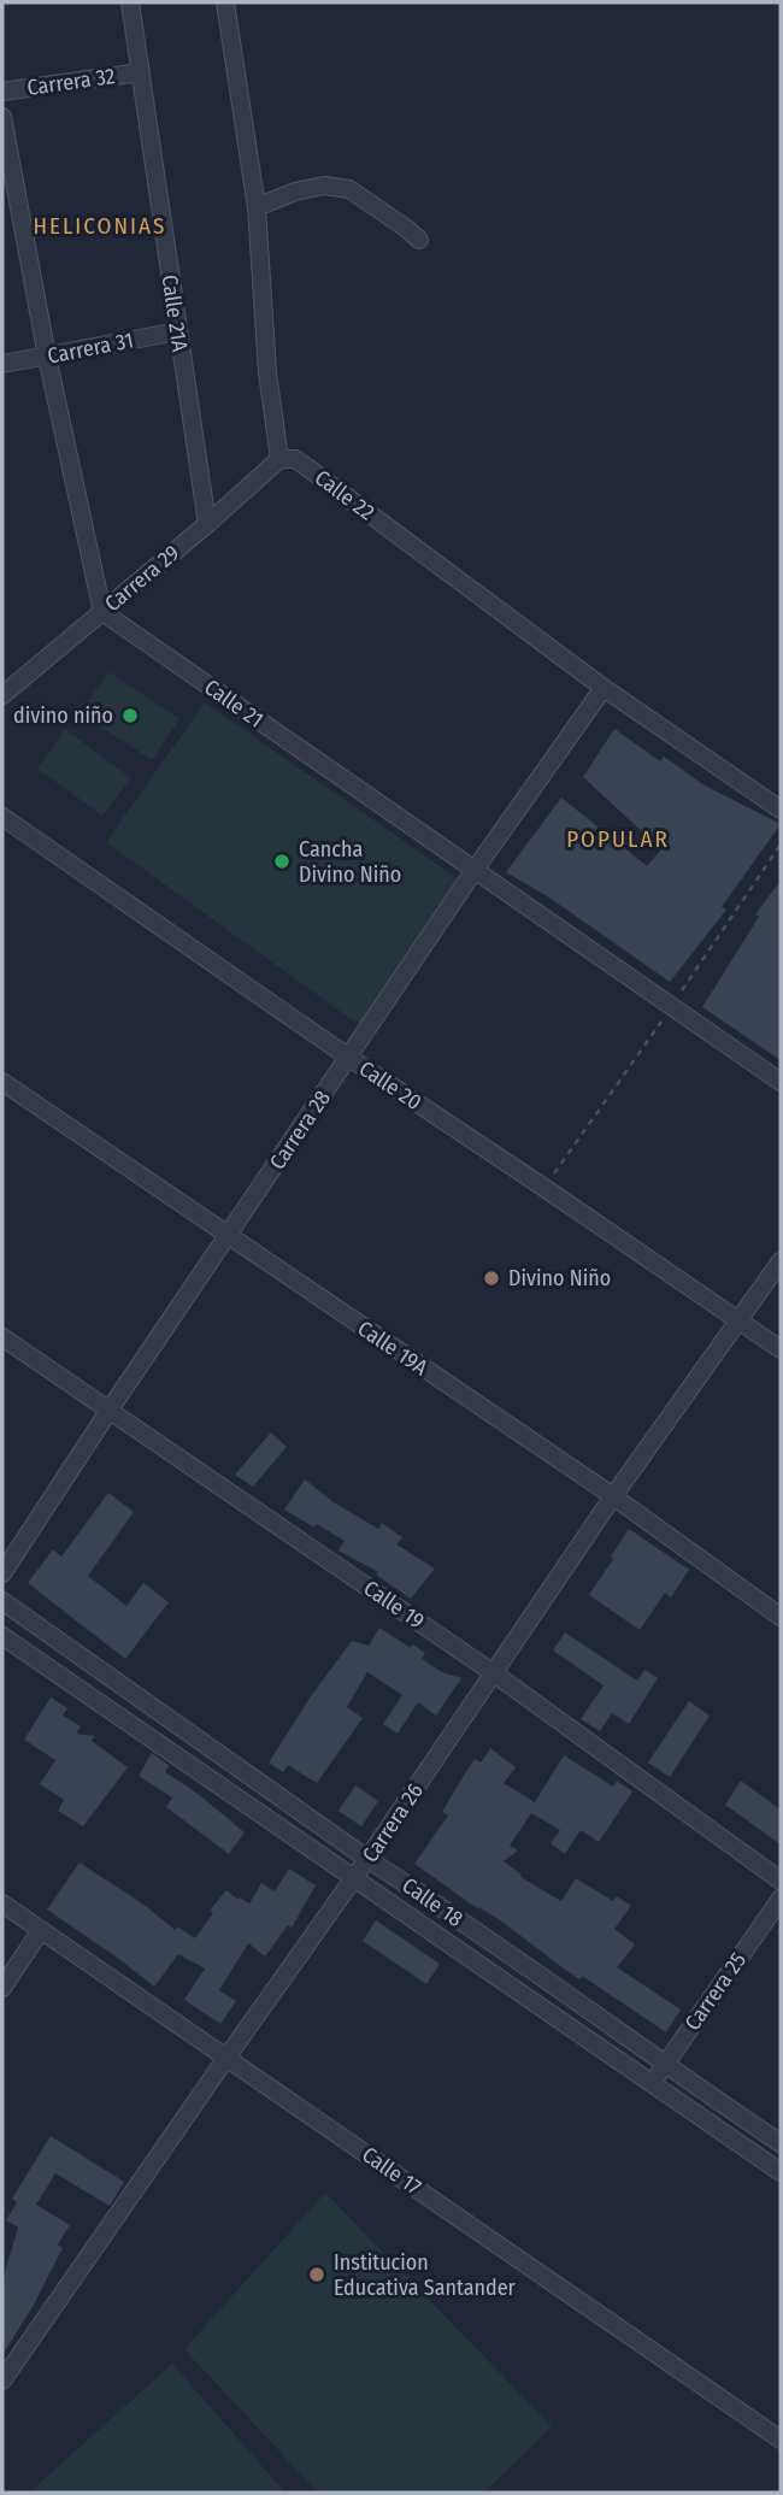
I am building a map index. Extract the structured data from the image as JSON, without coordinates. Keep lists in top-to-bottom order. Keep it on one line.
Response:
{"streets":{"street":["Carrera 32","Calle 21A","Carrera 31","Calle 22","Carrera 29","Calle 21","Calle 20","Carrera 28","Calle 19A","Calle 19","Carrera 26","Calle 18","Carrera 25","Calle 17"]},"crossings":[["Carrera 32","Calle 21A"],["Calle 21A","Carrera 31"],["Calle 21A","Carrera 29"],["Calle 22","Carrera 29"],["Calle 22","Carrera 28"],["Carrera 29","Calle 21"],["Calle 21","Carrera 28"],["Calle 20","Carrera 28"],["Calle 20","Carrera 26"],["Carrera 28","Calle 19A"],["Carrera 28","Calle 19"],["Calle 19A","Carrera 26"],["Calle 19","Carrera 26"],["Carrera 26","Calle 18"],["Carrera 26","Calle 17"],["Calle 18","Carrera 25"]],"districts":["HELICONIAS","POPULAR"],"places":["divino niño","Cancha Divino Niño","Divino Niño","Institucion Educativa Santander"]}
